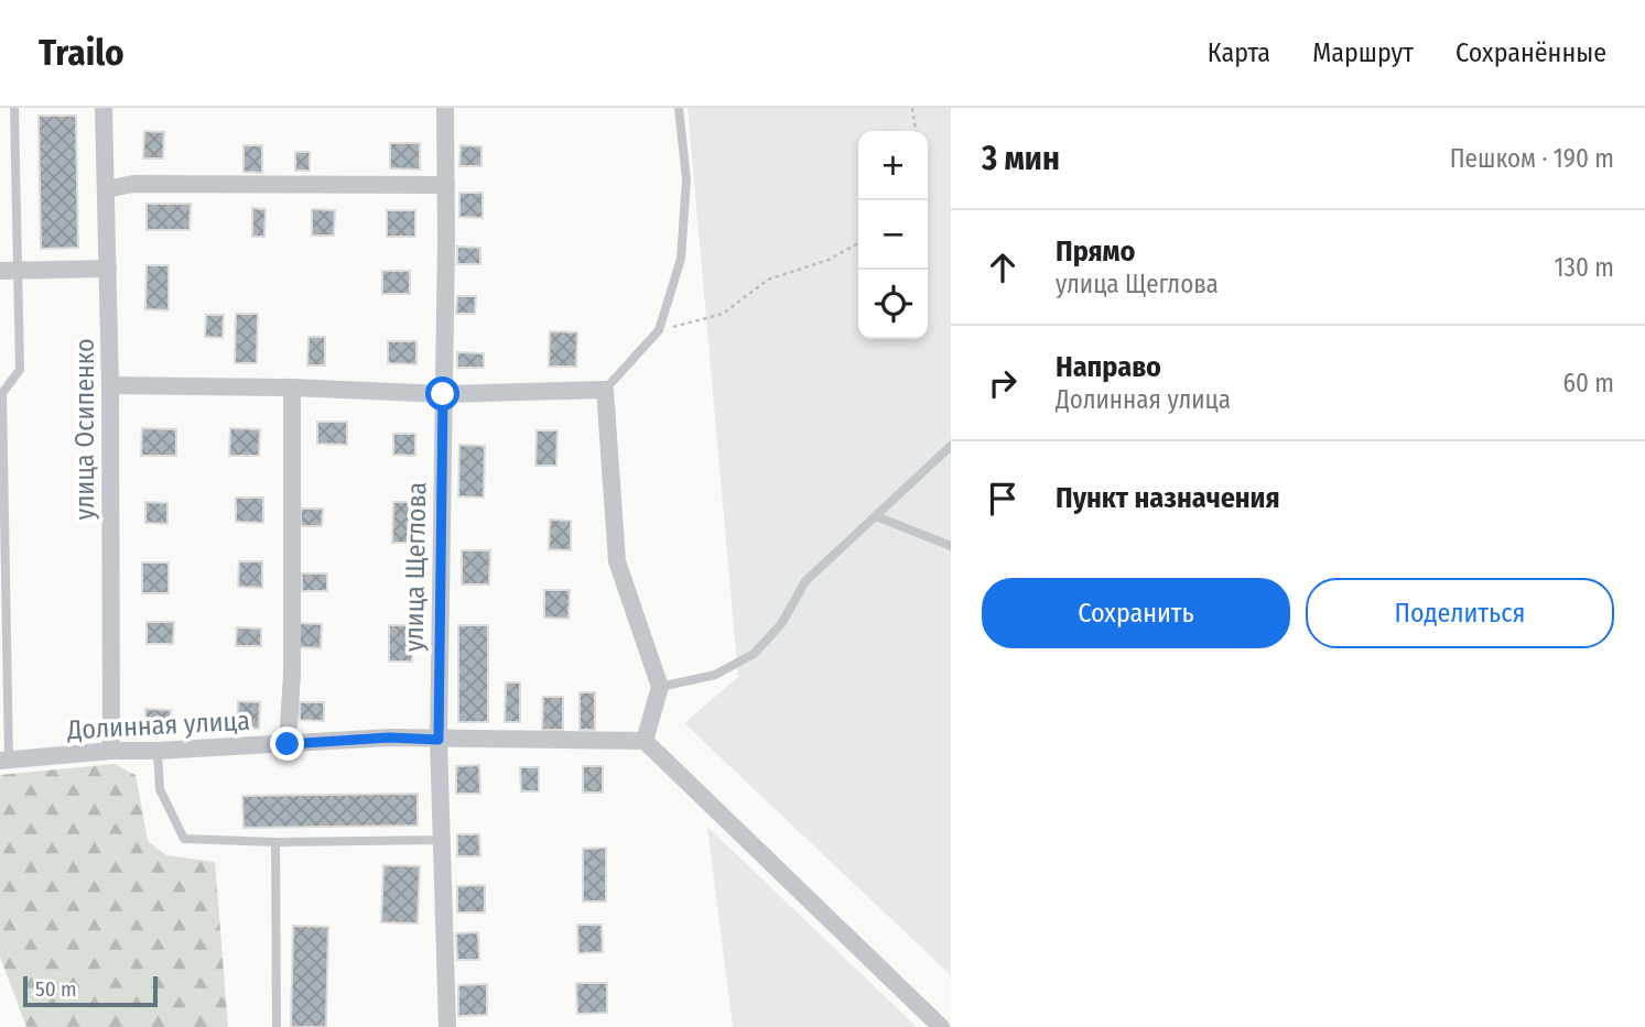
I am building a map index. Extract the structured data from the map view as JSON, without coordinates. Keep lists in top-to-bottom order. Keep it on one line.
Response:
{"streets":{"street":["улица Осипенко","улица Щеглова","Долинная улица"]},"crossings":[["улица Осипенко","Долинная улица"],["улица Щеглова","Долинная улица"]],"scale_bar":"50 m","page":{"header":"Trailo","nav":["Карта","Маршрут","Сохранённые"],"heading":["3 мин","Пешком · 190 m"],"map_buttons":["+","−"],"list":[["Прямо","улица Щеглова","130 m"],["Направо","Долинная улица","60 m"],"Пункт назначения"],"buttons":["Сохранить","Поделиться"],"scale":"50 m"}}
